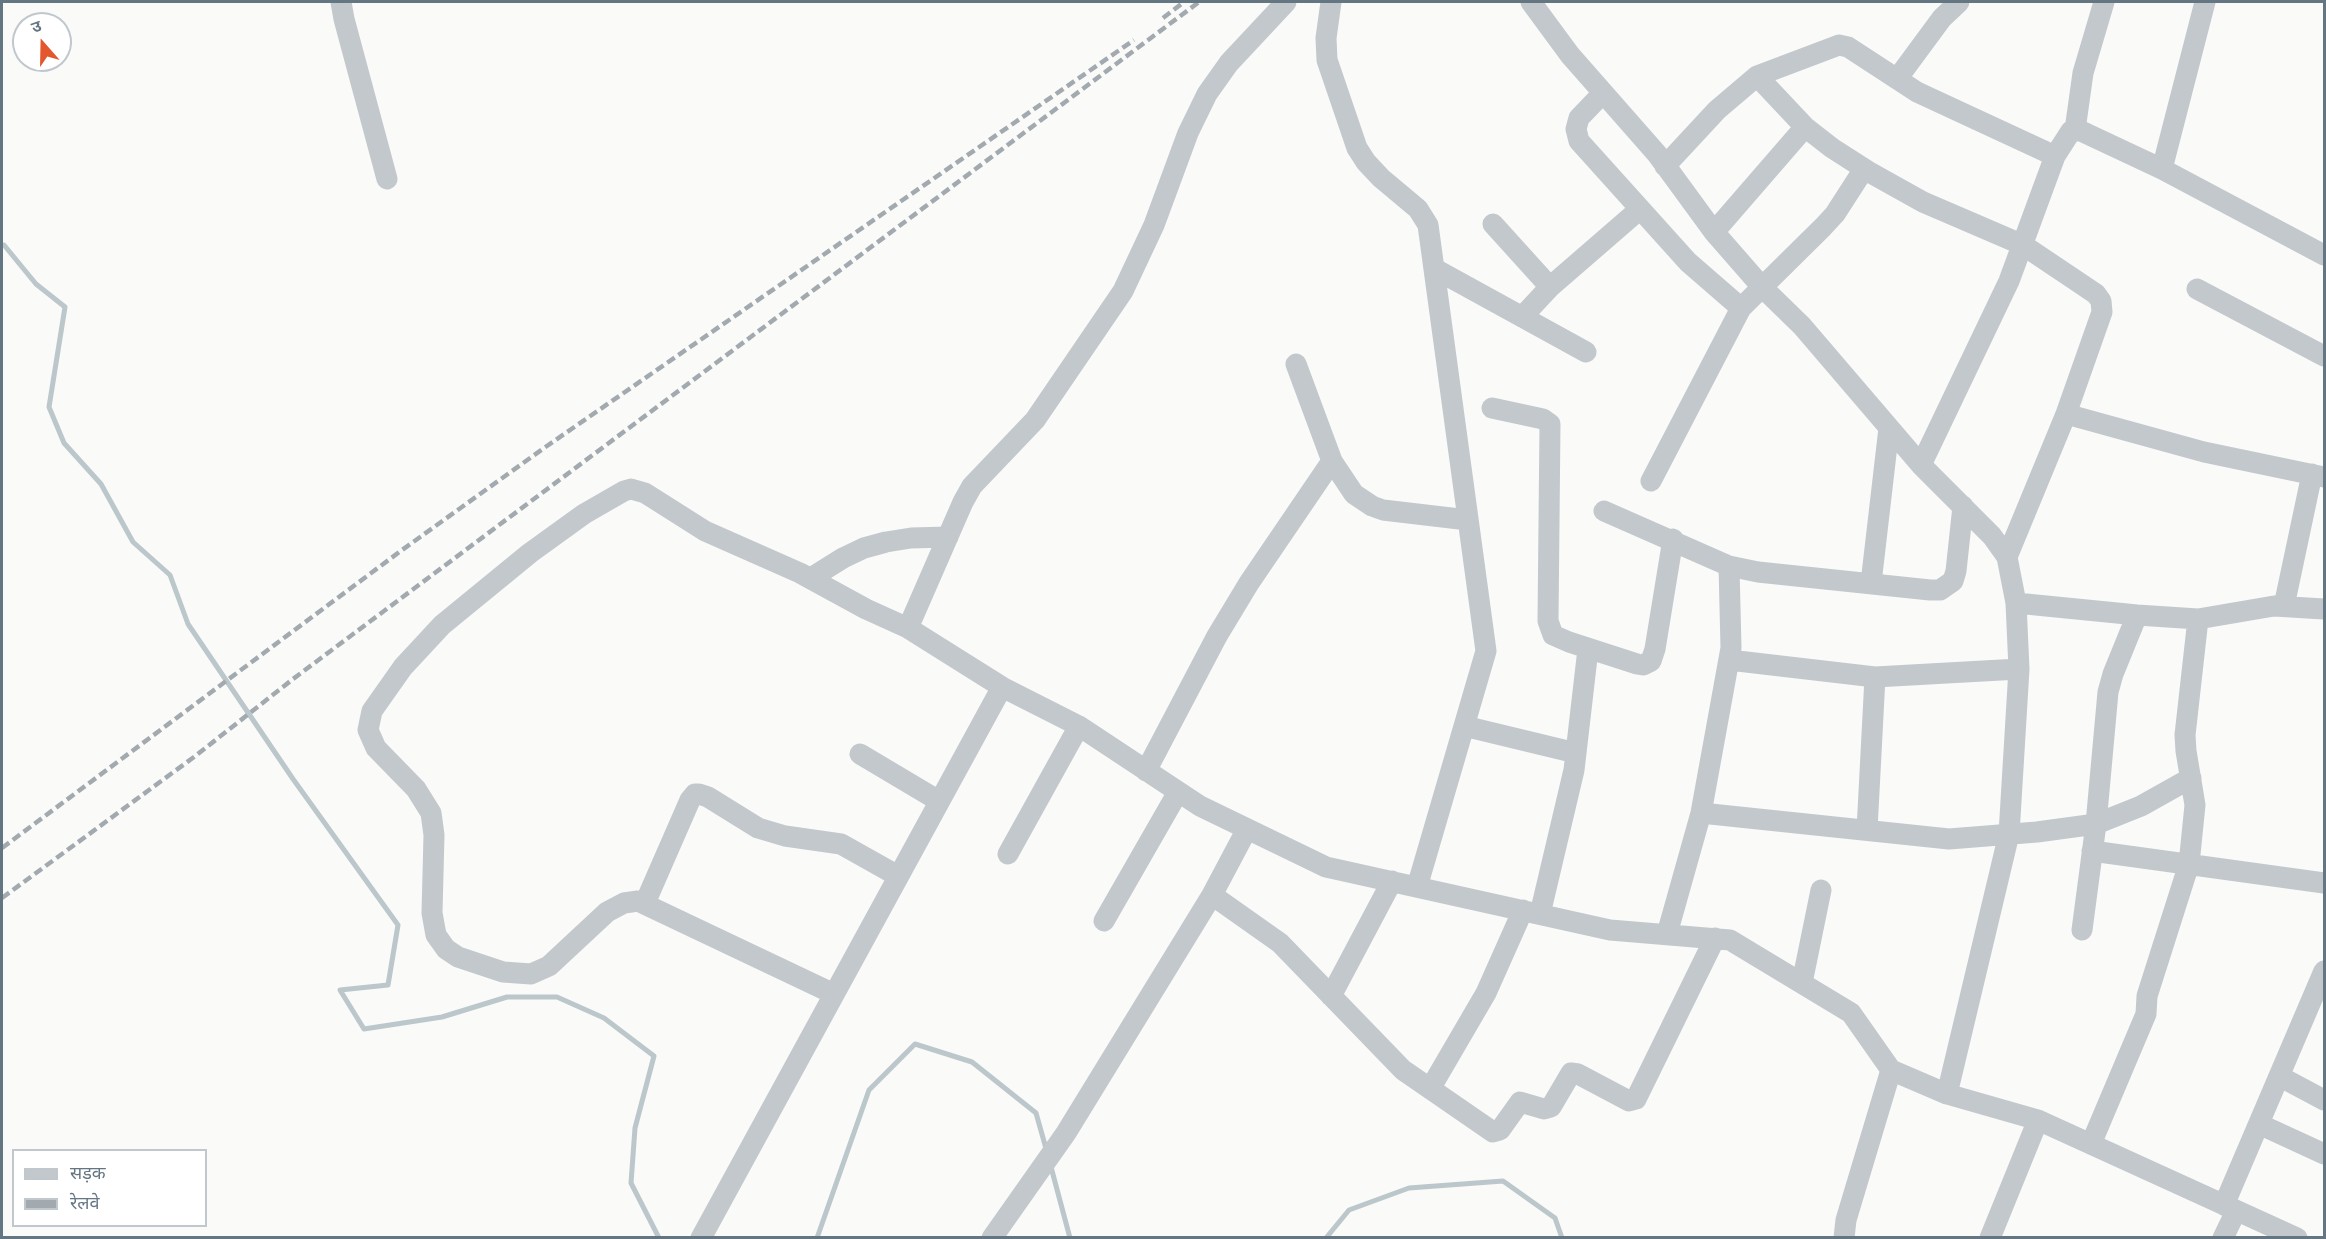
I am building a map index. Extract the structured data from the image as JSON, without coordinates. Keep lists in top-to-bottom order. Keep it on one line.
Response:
{"legend":["सड़क","रेलवे"],"north":"top"}
